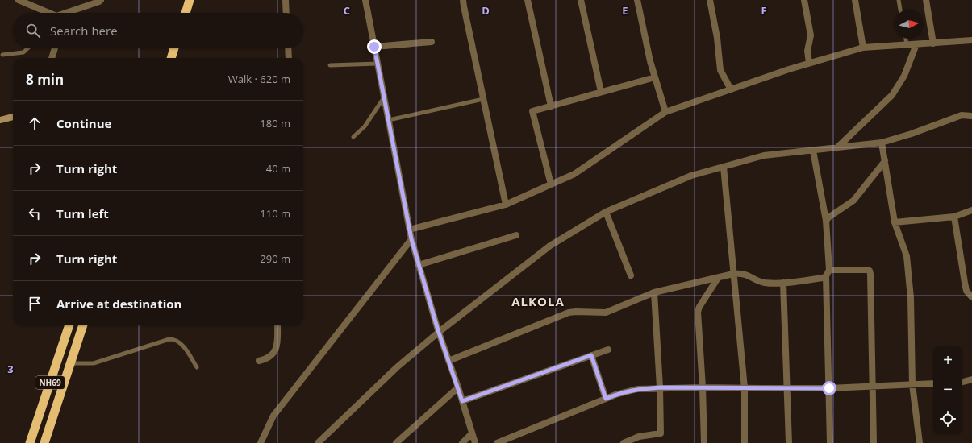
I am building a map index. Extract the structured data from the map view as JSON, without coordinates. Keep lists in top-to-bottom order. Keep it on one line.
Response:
{"streets":{"highway":["NH69"]},"districts":["ALKOLA"],"north":"right","page":{"search":"Search here","heading":["8 min","Walk · 620 m"],"list":[["Continue","180 m"],["Turn right","40 m"],["Turn left","110 m"],["Turn right","290 m"],"Arrive at destination"],"map_buttons":["+","−"]},"grid":{"columns":["C","D","E","F"],"rows":["3"]}}
